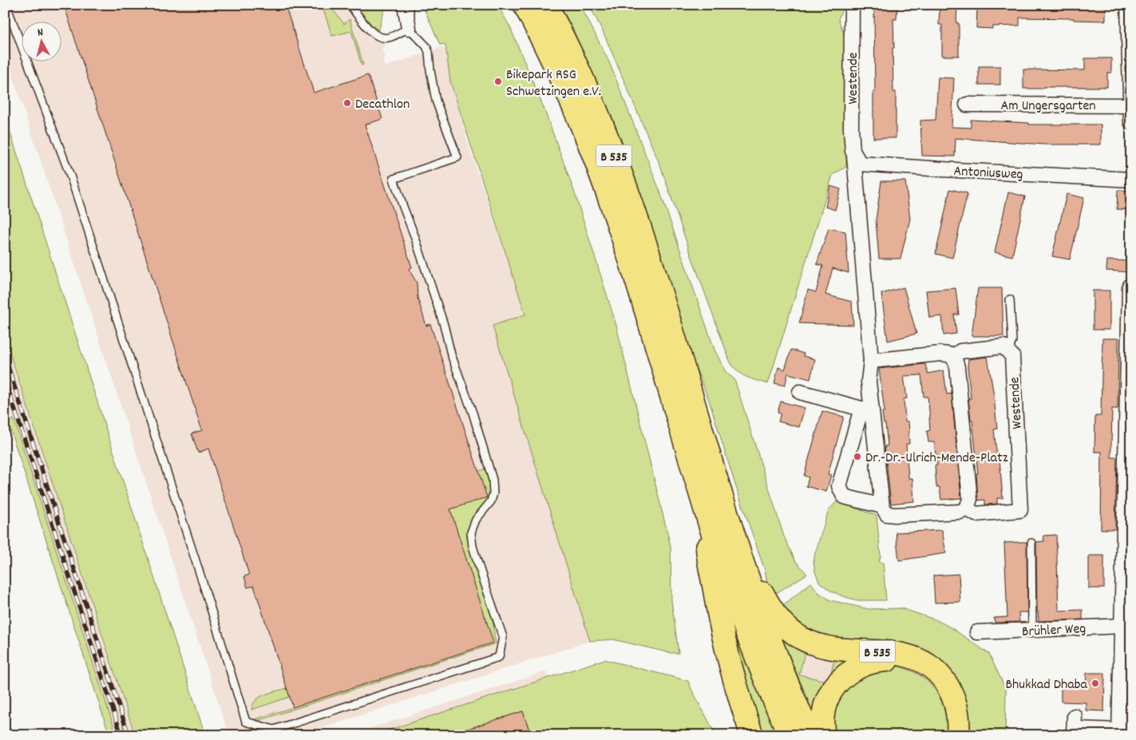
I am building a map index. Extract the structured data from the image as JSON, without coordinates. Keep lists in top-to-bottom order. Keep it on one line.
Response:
{"streets":{"highway":["B 535"],"street":["Westende","Am Ungersgarten","Antoniusweg","Brühler Weg"]},"crossings":[["Westende","Antoniusweg"]],"places":["Bikepark RSG Schwetzingen e.V.","Decathlon","Dr.-Dr.-Ulrich-Mende-Platz","Bhukkad Dhaba"],"north":"top"}
